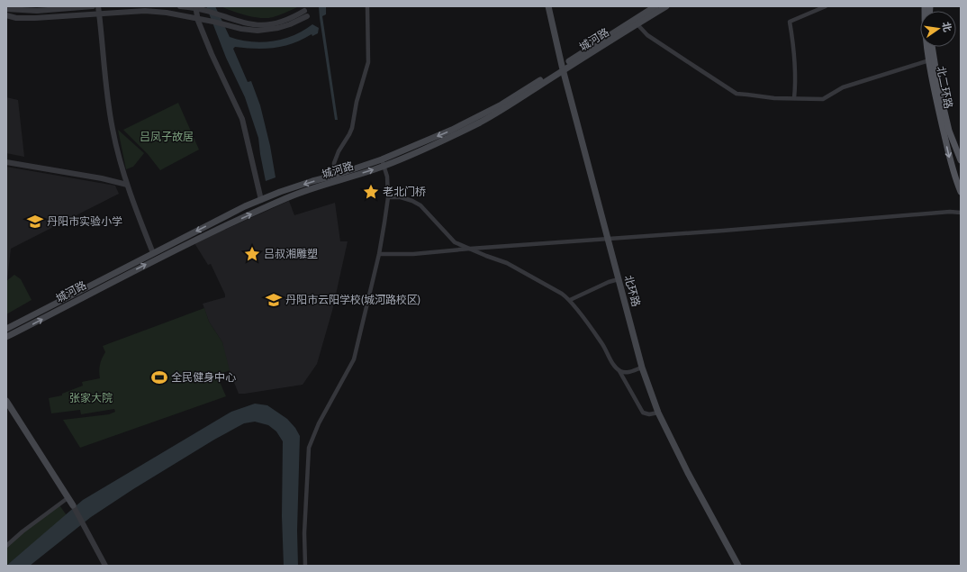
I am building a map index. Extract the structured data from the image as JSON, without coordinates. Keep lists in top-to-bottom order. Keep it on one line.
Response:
{"streets":{"main road":["城河路","北二环路","北环路"]},"crossings":[["城河路","北环路"]],"parks":["吕凤子故居","张家大院"],"places":{"place":["老北门桥","吕叔湘雕塑"],"school or university":["丹阳市实验小学","丹阳市云阳学校(城河路校区)"],"sports":["全民健身中心"]},"north":"right"}
